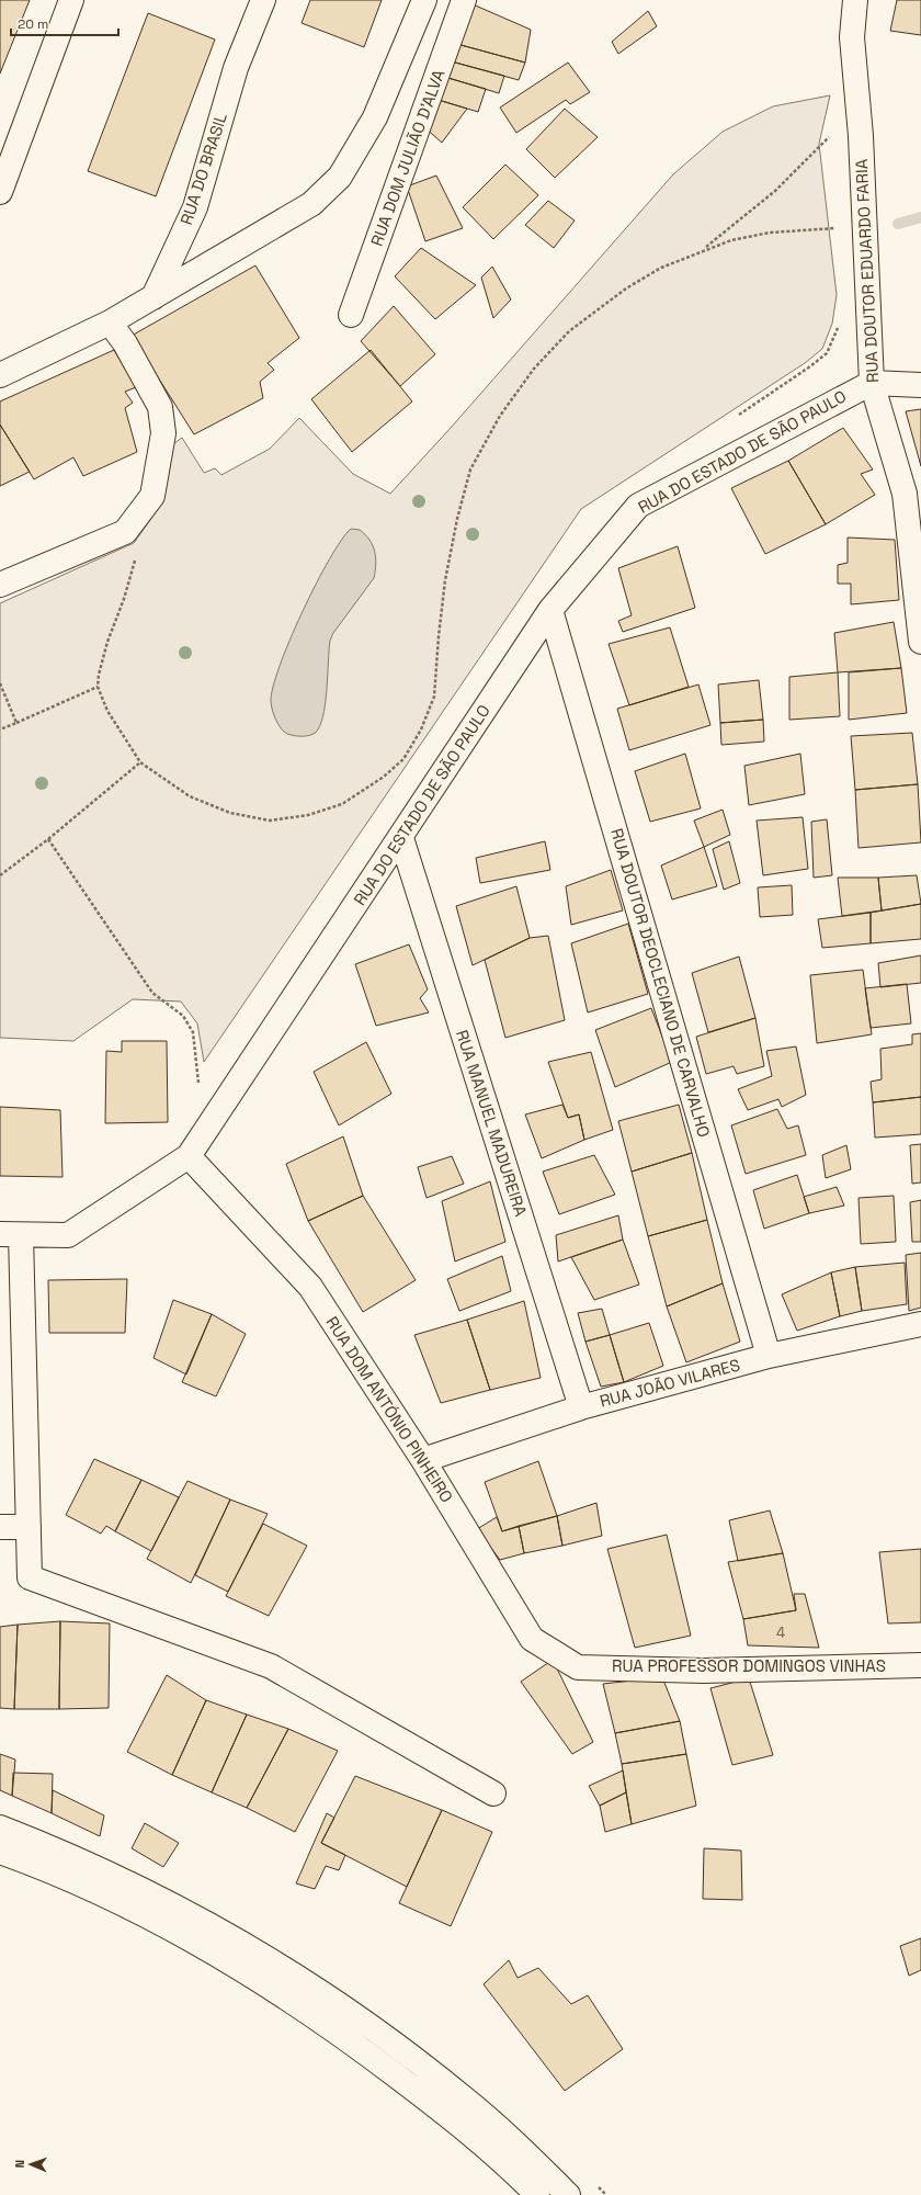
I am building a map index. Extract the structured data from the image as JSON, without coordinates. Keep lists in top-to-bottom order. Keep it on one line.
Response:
{"streets":{"street":["RUA DOM JULIÃO D'ALVA","RUA DO BRASIL","RUA DOUTOR EDUARDO FARIA","RUA DO ESTADO DE SÃO PAULO","RUA DOUTOR DEOCLECIANO DE CARVALHO","RUA MANUEL MADUREIRA","RUA JOÃO VILARES","RUA DOM ANTÓNIO PINHEIRO","RUA PROFESSOR DOMINGOS VINHAS"]},"crossings":[["RUA DOUTOR EDUARDO FARIA","RUA DO ESTADO DE SÃO PAULO"],["RUA DO ESTADO DE SÃO PAULO","RUA DOUTOR DEOCLECIANO DE CARVALHO"],["RUA DO ESTADO DE SÃO PAULO","RUA MANUEL MADUREIRA"],["RUA DO ESTADO DE SÃO PAULO","RUA DOM ANTÓNIO PINHEIRO"],["RUA DOUTOR DEOCLECIANO DE CARVALHO","RUA JOÃO VILARES"],["RUA MANUEL MADUREIRA","RUA JOÃO VILARES"],["RUA JOÃO VILARES","RUA DOM ANTÓNIO PINHEIRO"],["RUA DOM ANTÓNIO PINHEIRO","RUA PROFESSOR DOMINGOS VINHAS"]],"house_numbers":["4"],"scale_bar":"20 m","north":"left"}
